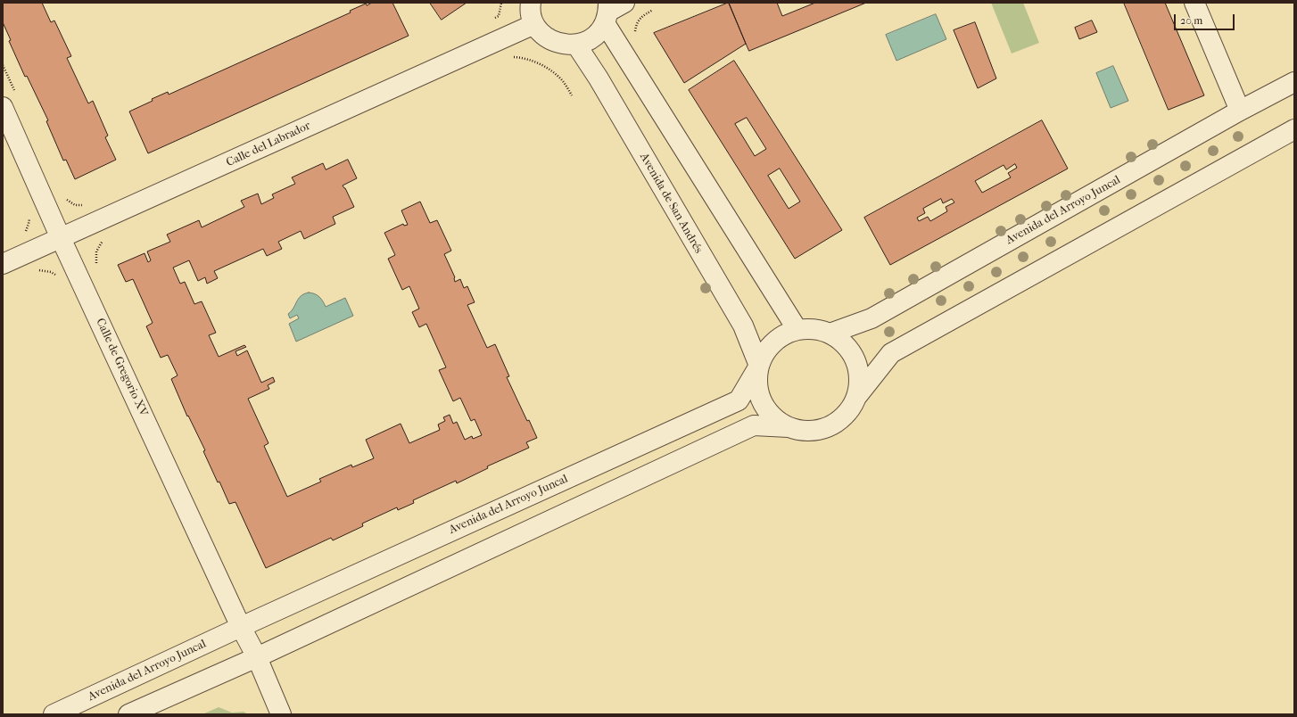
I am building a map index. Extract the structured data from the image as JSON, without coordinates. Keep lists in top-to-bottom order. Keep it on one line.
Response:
{"streets":{"street":["Calle del Labrador","Avenida de San Andrés","Avenida del Arroyo Juncal","Calle de Gregorio XV"]},"crossings":[["Calle del Labrador","Calle de Gregorio XV"],["Avenida de San Andrés","Avenida del Arroyo Juncal"],["Avenida del Arroyo Juncal","Calle de Gregorio XV"]],"scale_bar":"20 m"}
